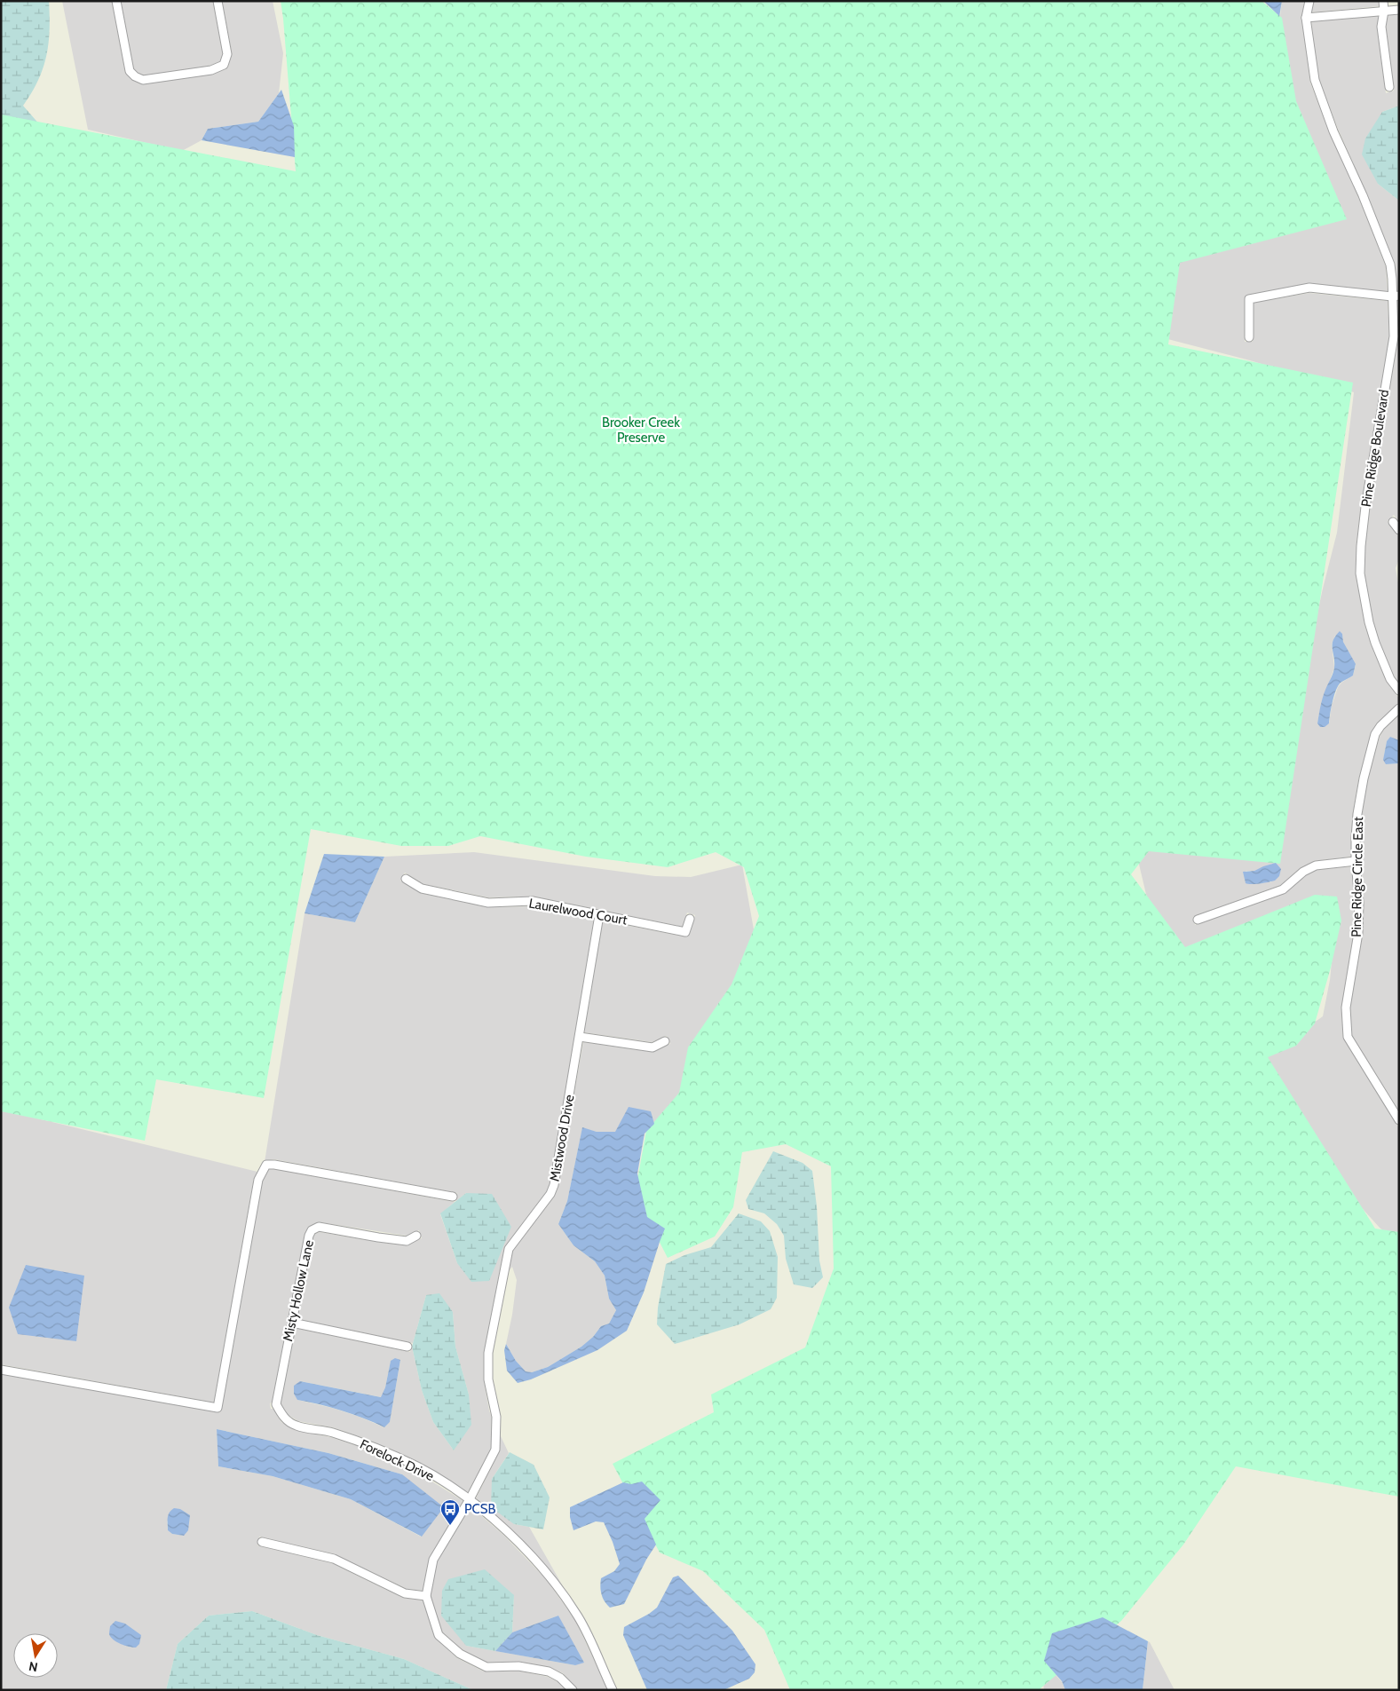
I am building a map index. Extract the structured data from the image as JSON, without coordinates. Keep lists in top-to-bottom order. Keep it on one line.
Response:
{"streets":{"street":["Pine Ridge Boulevard","Pine Ridge Circle East","Laurelwood Court","Mistwood Drive","Misty Hollow Lane","Forelock Drive"]},"crossings":[["Laurelwood Court","Mistwood Drive"],["Mistwood Drive","Forelock Drive"],["Misty Hollow Lane","Forelock Drive"]],"parks":["Brooker Creek Preserve"],"places":{"bus stop":["PCSB"]},"north":"bottom"}
